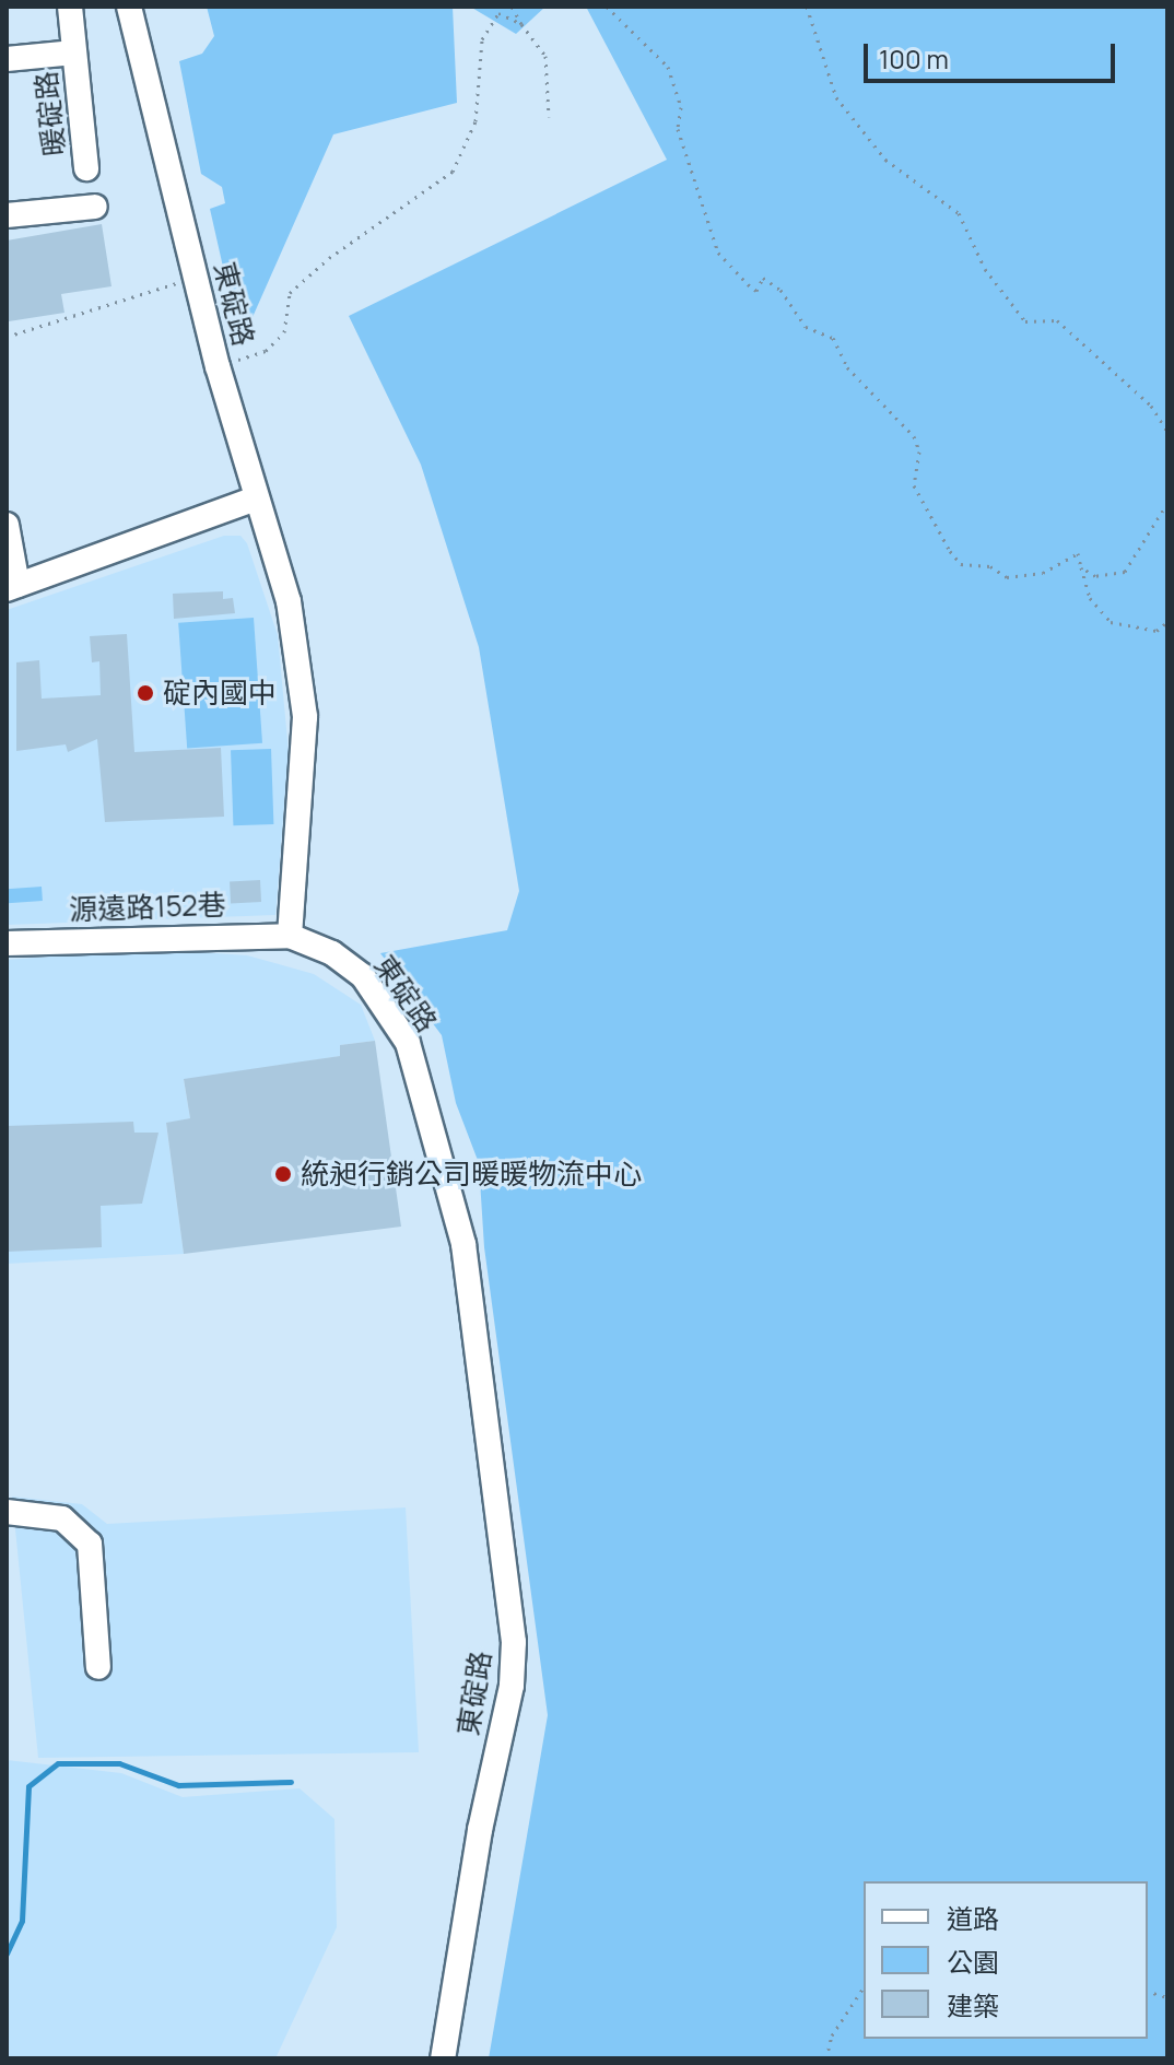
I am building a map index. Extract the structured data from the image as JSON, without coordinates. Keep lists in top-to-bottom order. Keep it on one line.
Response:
{"streets":{"street":["暖碇路","東碇路","源遠路152巷"]},"crossings":[["東碇路","源遠路152巷"]],"places":["碇內國中","統昶行銷公司暖暖物流中心"],"legend":["道路","公園","建築"],"scale_bar":"100 m"}
